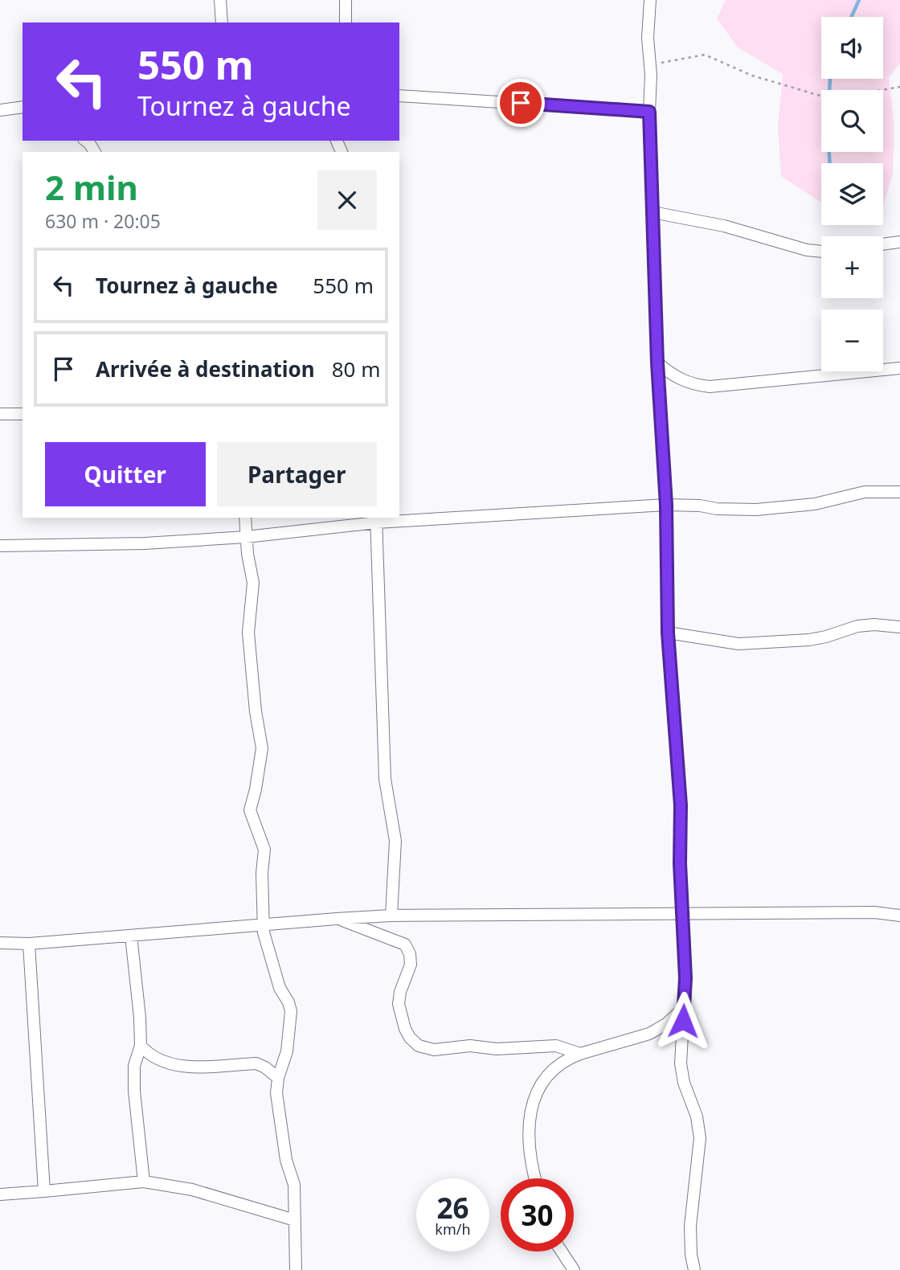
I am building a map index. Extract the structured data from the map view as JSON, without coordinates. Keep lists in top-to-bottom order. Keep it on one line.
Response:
{"page":{"map_buttons":["+","−"],"turn":["550 m","Tournez à gauche"],"heading":["2 min","630 m · 20:05"],"list":[{"name":"Tournez à gauche","value":"550 m"},{"name":"Arrivée à destination","value":"80 m"}],"buttons":["Quitter","Partager"],"speed":"26 km/h","limit":"30"}}
